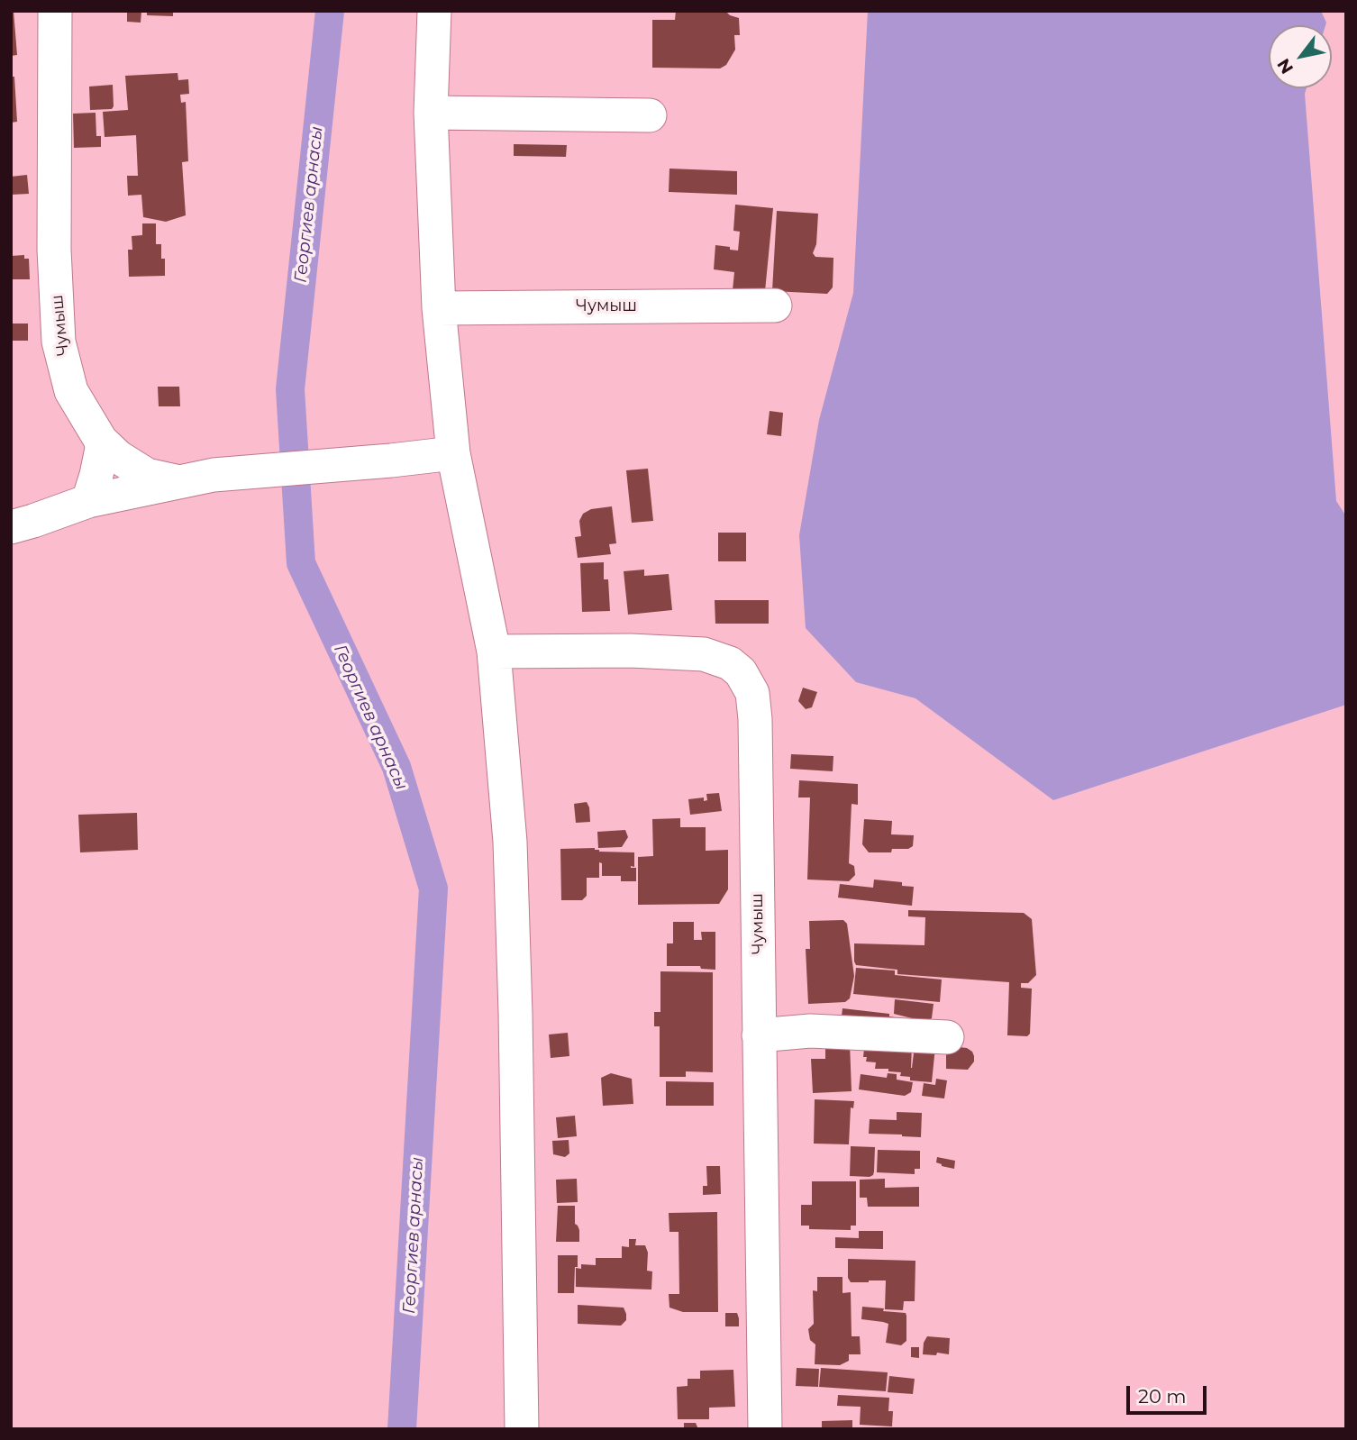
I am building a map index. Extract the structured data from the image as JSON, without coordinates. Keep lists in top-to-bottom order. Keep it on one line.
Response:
{"streets":{"street":["Чумыш"]},"water":["Георгиев арнасы"],"scale_bar":"20 m","north":"bottom left"}
